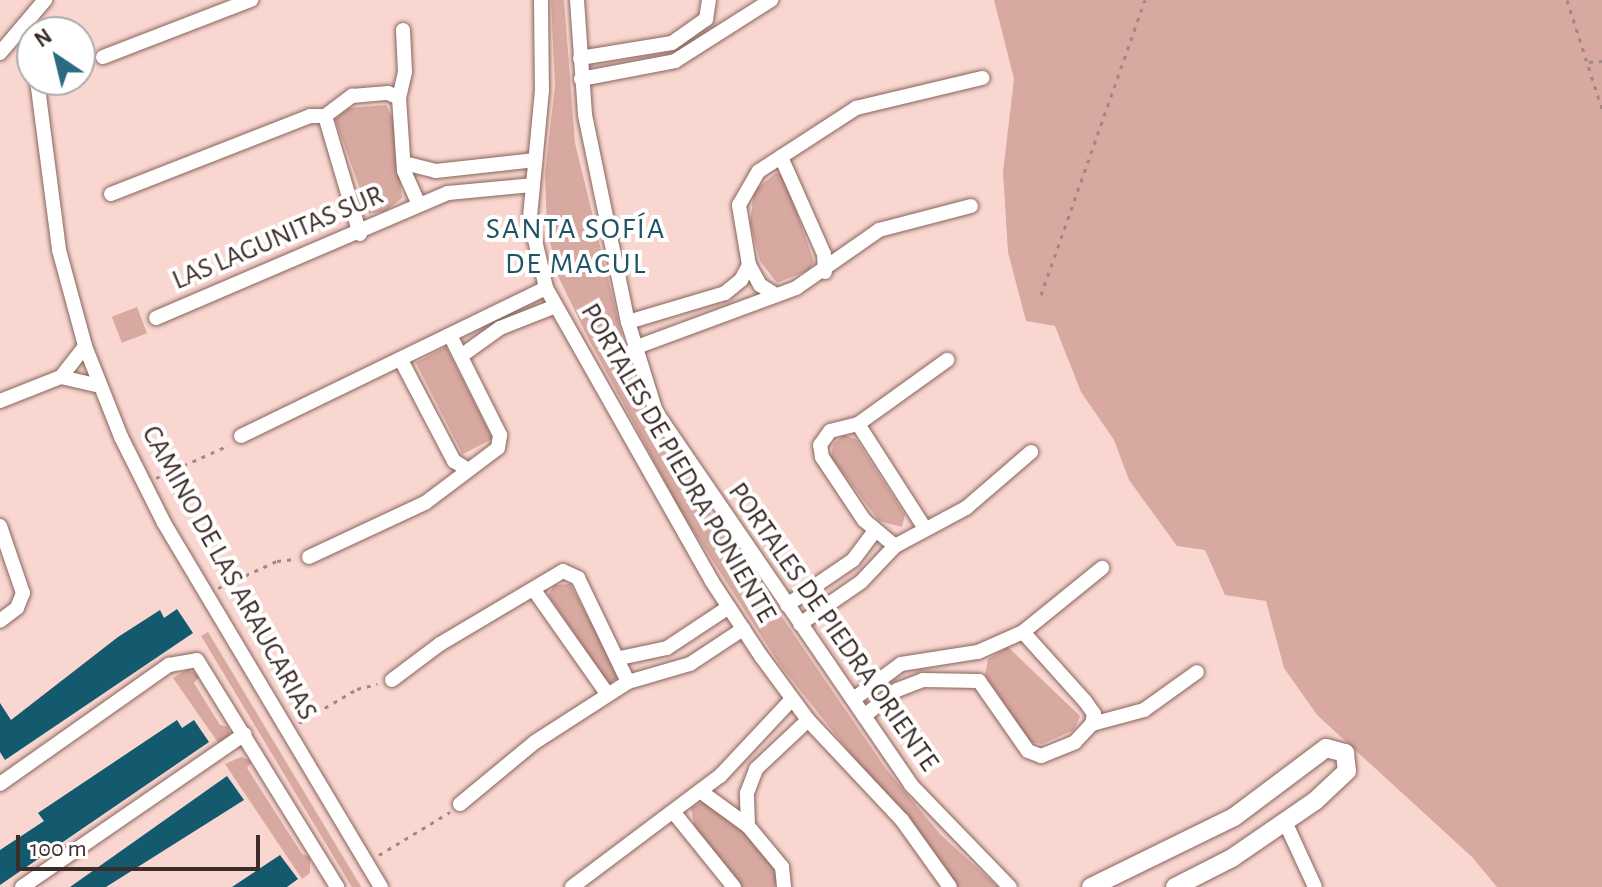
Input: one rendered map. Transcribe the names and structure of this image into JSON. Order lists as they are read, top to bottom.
{
  "streets": {
    "street": [
      "LAS LAGUNITAS SUR",
      "PORTALES DE PIEDRA PONIENTE",
      "CAMINO DE LAS ARAUCARIAS",
      "PORTALES DE PIEDRA ORIENTE"
    ]
  },
  "crossings": [
    ["LAS LAGUNITAS SUR", "PORTALES DE PIEDRA PONIENTE"]
  ],
  "districts": ["SANTA SOFÍA DE MACUL"],
  "scale_bar": "100 m",
  "north": "top left"
}
